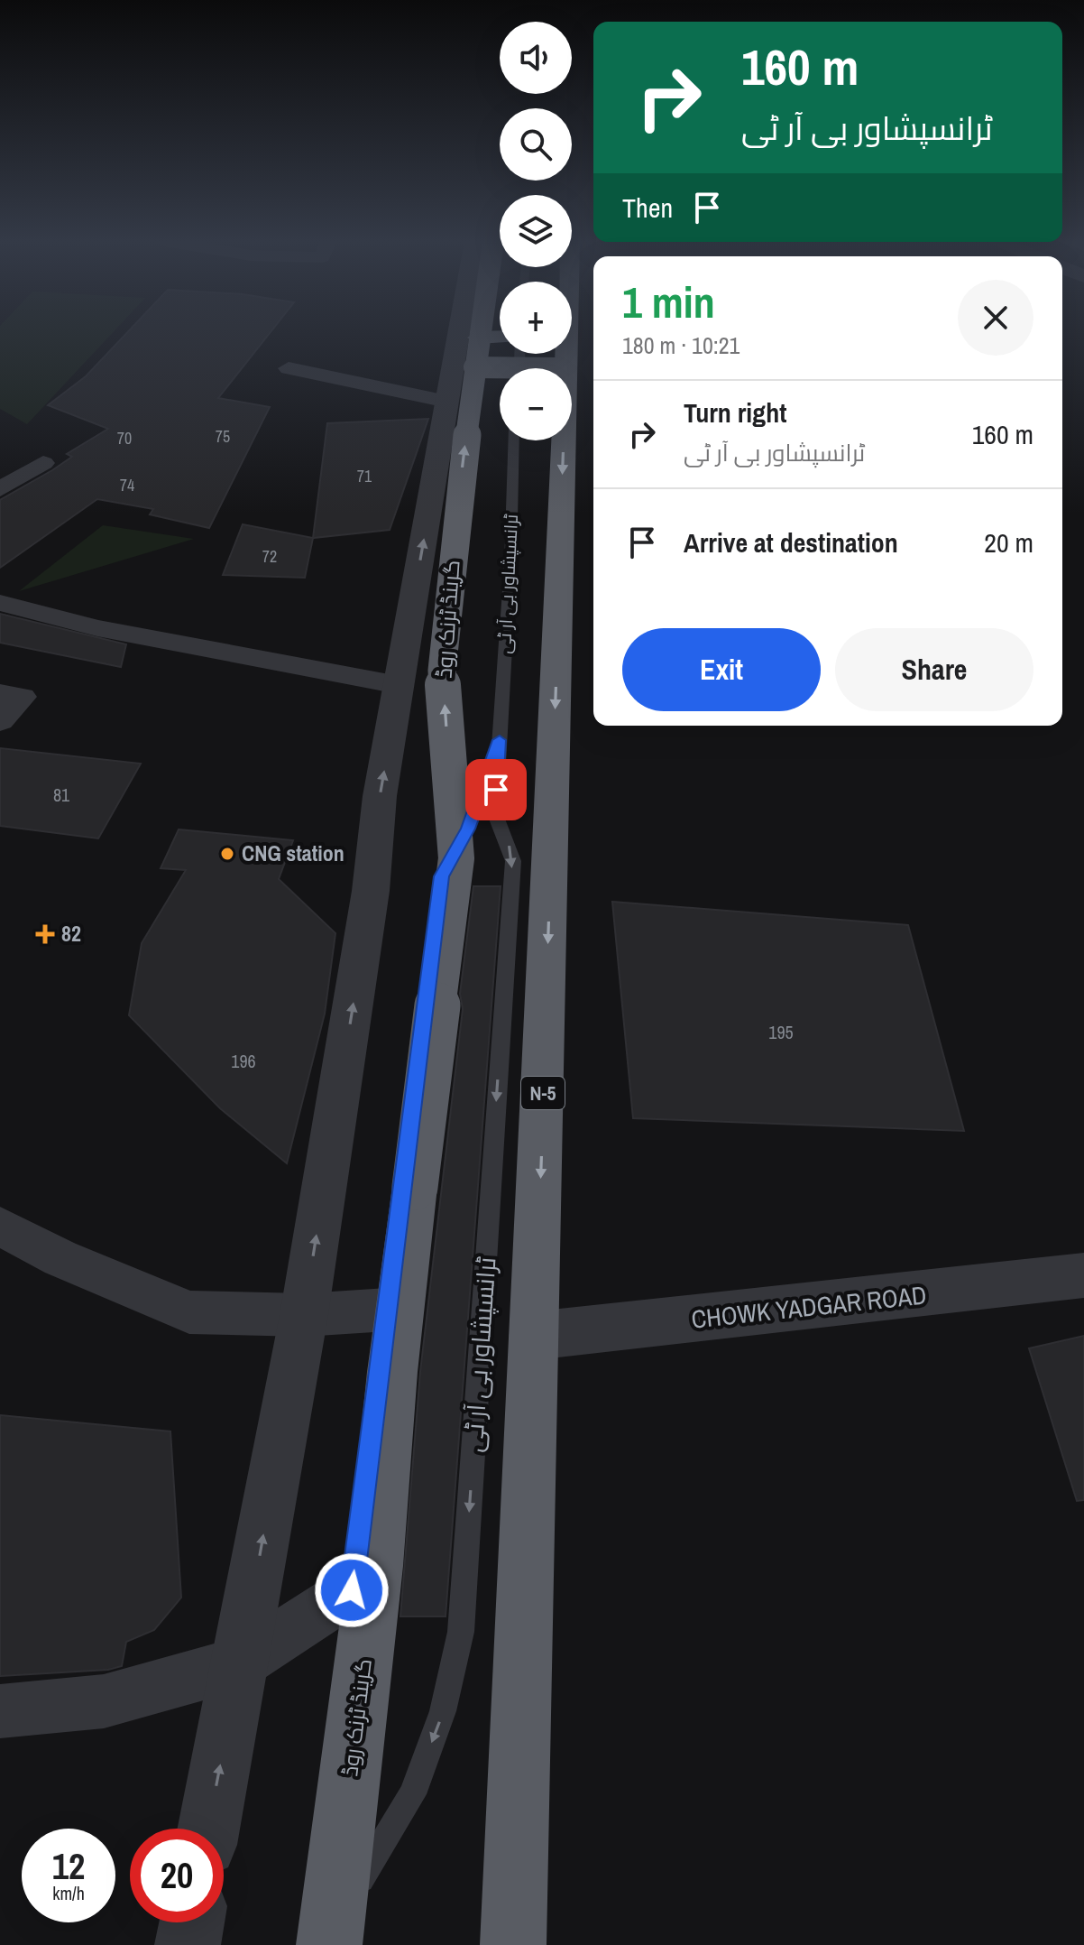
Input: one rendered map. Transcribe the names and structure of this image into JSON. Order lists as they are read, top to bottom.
{
  "streets": {
    "highway": ["گرینڈ ٹرنک روڈ", "N-5"],
    "street": ["CHOWK YADGAR ROAD"],
    "lane": ["ٹرانسپشاور بی آر ٹی"]
  },
  "crossings": [
    ["ٹرانسپشاور بی آر ٹی", "گرینڈ ٹرنک روڈ"],
    ["N-5", "CHOWK YADGAR ROAD"]
  ],
  "places": {
    "other": ["CNG station"],
    "health": ["82"]
  },
  "house_numbers": [
    "75",
    "70",
    "71",
    "74",
    "72",
    "81",
    "195",
    "196"
  ],
  "page": {
    "map_buttons": ["+", "−"],
    "turn": ["160 m", "ٹرانسپشاور بی آر ٹی"],
    "then": "Then",
    "heading": ["1 min", "180 m · 10:21"],
    "list": [
      {
        "name": "Turn right",
        "note": "ٹرانسپشاور بی آر ٹی",
        "value": "160 m"
      },
      {
        "name": "Arrive at destination",
        "value": "20 m"
      }
    ],
    "buttons": ["Exit", "Share"],
    "speed": "12 km/h",
    "limit": "20"
  }
}
